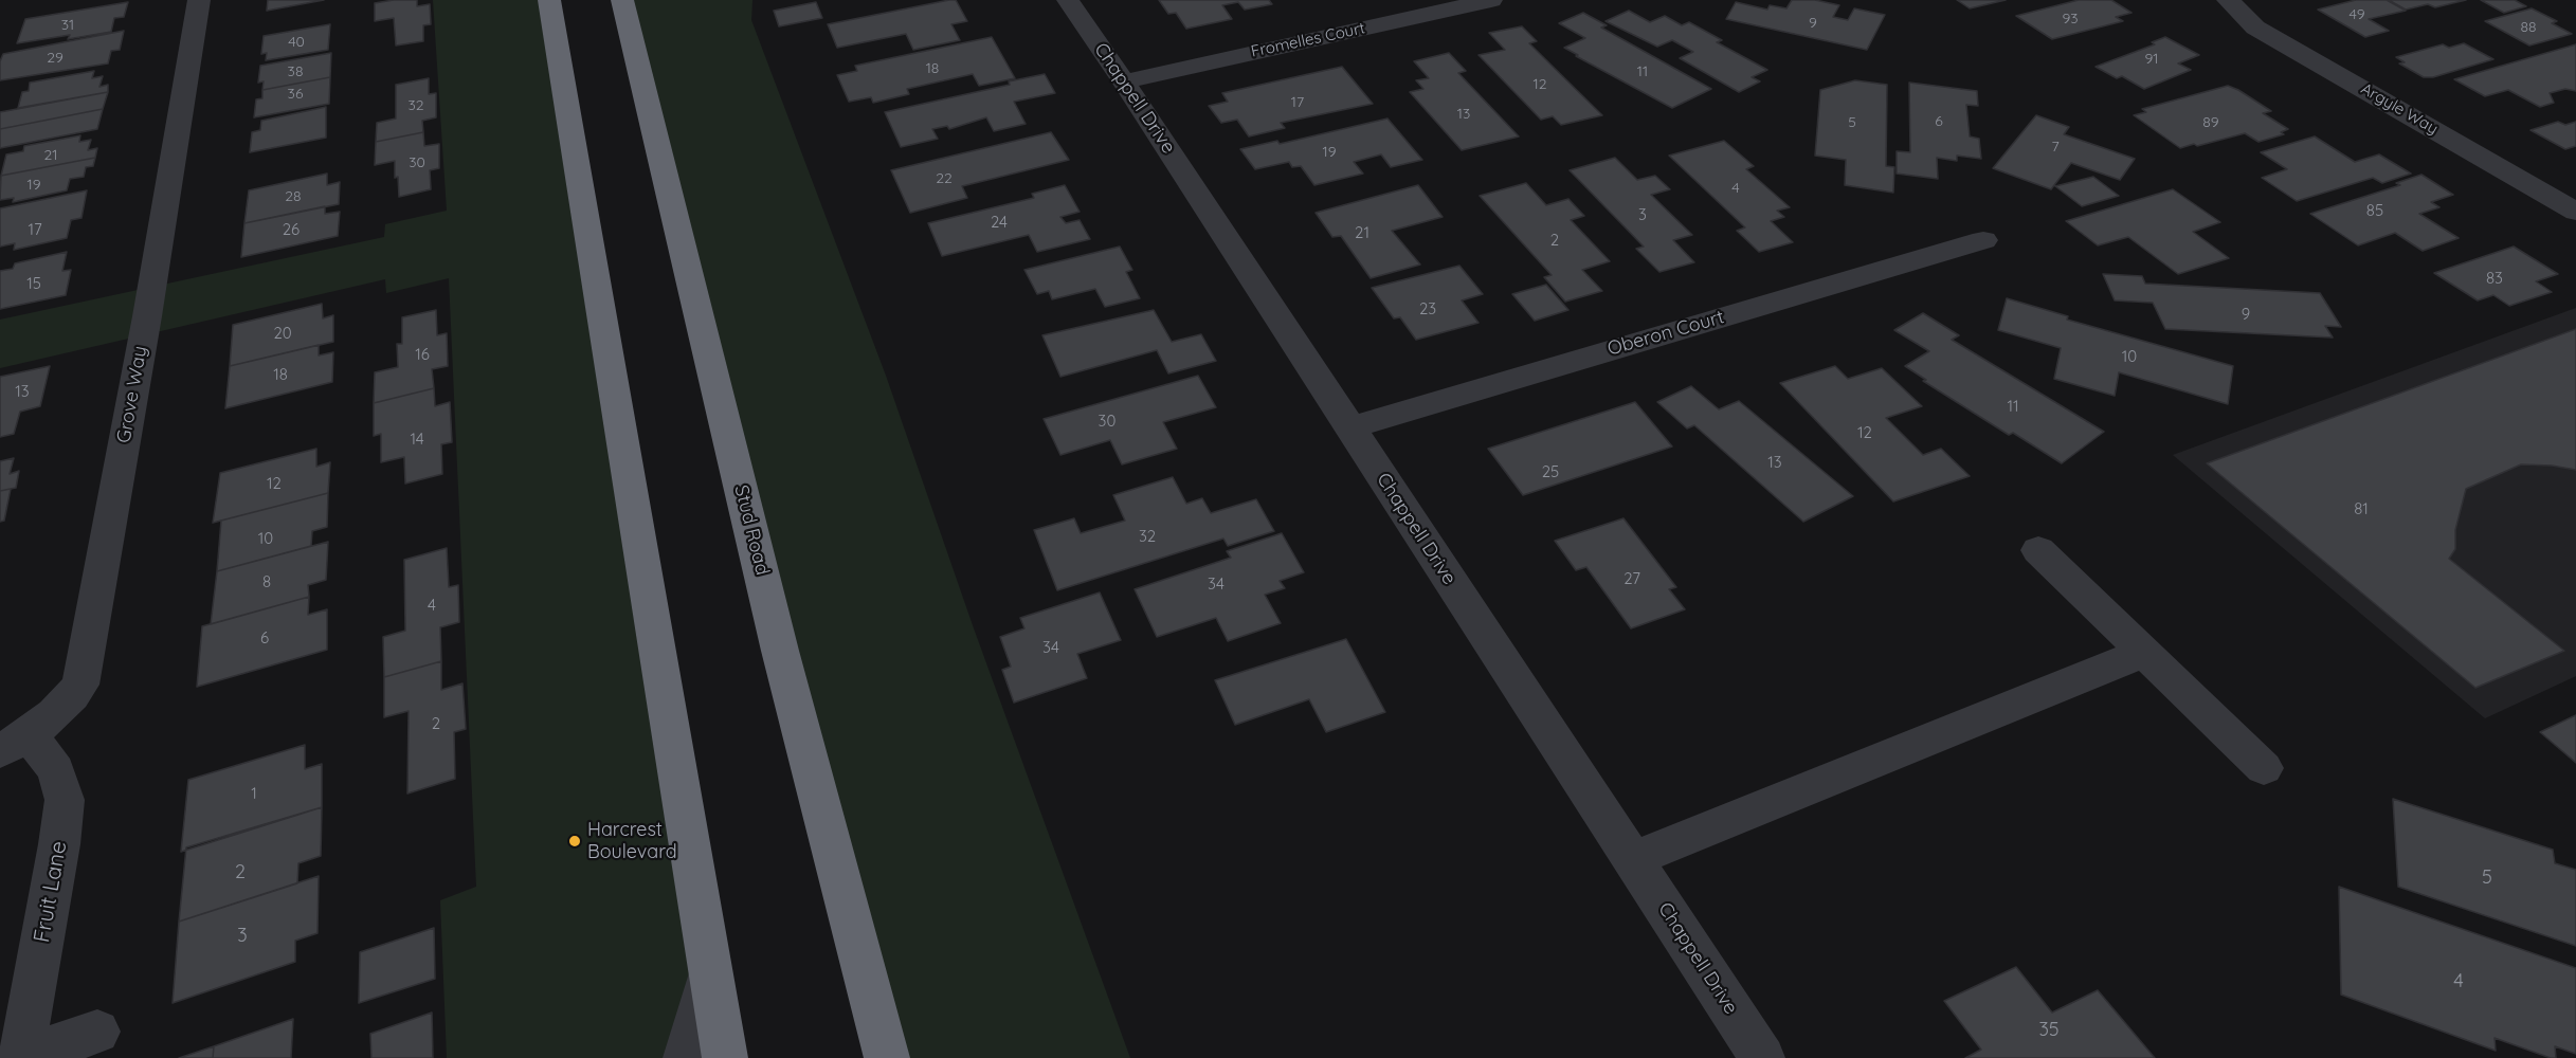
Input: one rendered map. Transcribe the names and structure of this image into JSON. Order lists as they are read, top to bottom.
{
  "streets": {
    "highway": ["Stud Road"],
    "street": [
      "Fromelles Court",
      "Chappell Drive",
      "Argyle Way",
      "Oberon Court",
      "Grove Way",
      "Fruit Lane"
    ]
  },
  "crossings": [
    ["Fromelles Court", "Chappell Drive"],
    ["Chappell Drive", "Oberon Court"],
    ["Grove Way", "Fruit Lane"]
  ],
  "places": ["Harcrest Boulevard"],
  "house_numbers": [
    "49",
    "93",
    "9",
    "31",
    "88",
    "40",
    "29",
    "91",
    "18",
    "38",
    "11",
    "12",
    "36",
    "17",
    "32",
    "13",
    "6",
    "5",
    "89",
    "7",
    "19",
    "21",
    "30",
    "22",
    "19",
    "4",
    "28",
    "85",
    "3",
    "24",
    "17",
    "26",
    "21",
    "2",
    "83",
    "15",
    "23",
    "9",
    "20",
    "16",
    "10",
    "18",
    "13",
    "11",
    "30",
    "12",
    "14",
    "13",
    "25",
    "12",
    "81",
    "32",
    "10",
    "27",
    "8",
    "34",
    "4",
    "6",
    "34",
    "2",
    "1",
    "2",
    "5",
    "3",
    "4",
    "35"
  ]
}
